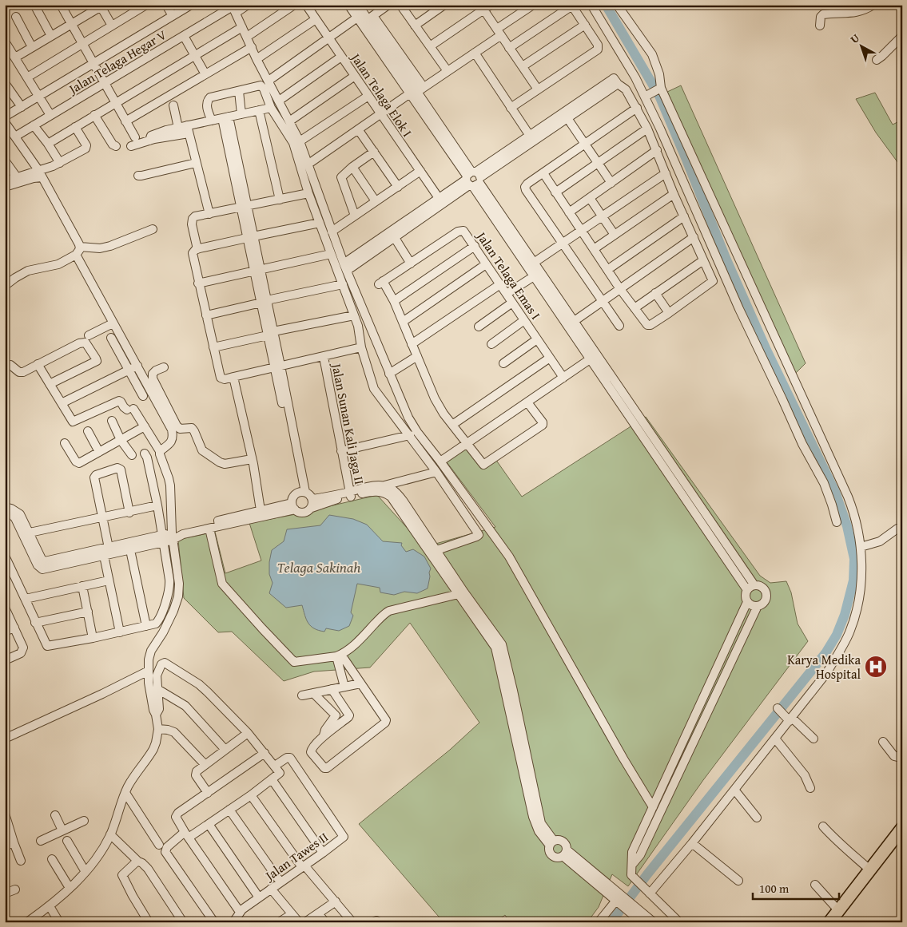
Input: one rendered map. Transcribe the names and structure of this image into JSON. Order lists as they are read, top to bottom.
{
  "streets": {
    "street": [
      "Jalan Telaga Hegar V",
      "Jalan Telaga Elok I",
      "Jalan Telaga Emas I",
      "Jalan Sunan Kali Jaga II",
      "Jalan Tawes II"
    ]
  },
  "water": ["Telaga Sakinah"],
  "places": {
    "hospital": ["Karya Medika Hospital"]
  },
  "scale_bar": "100 m",
  "north": "top left"
}
